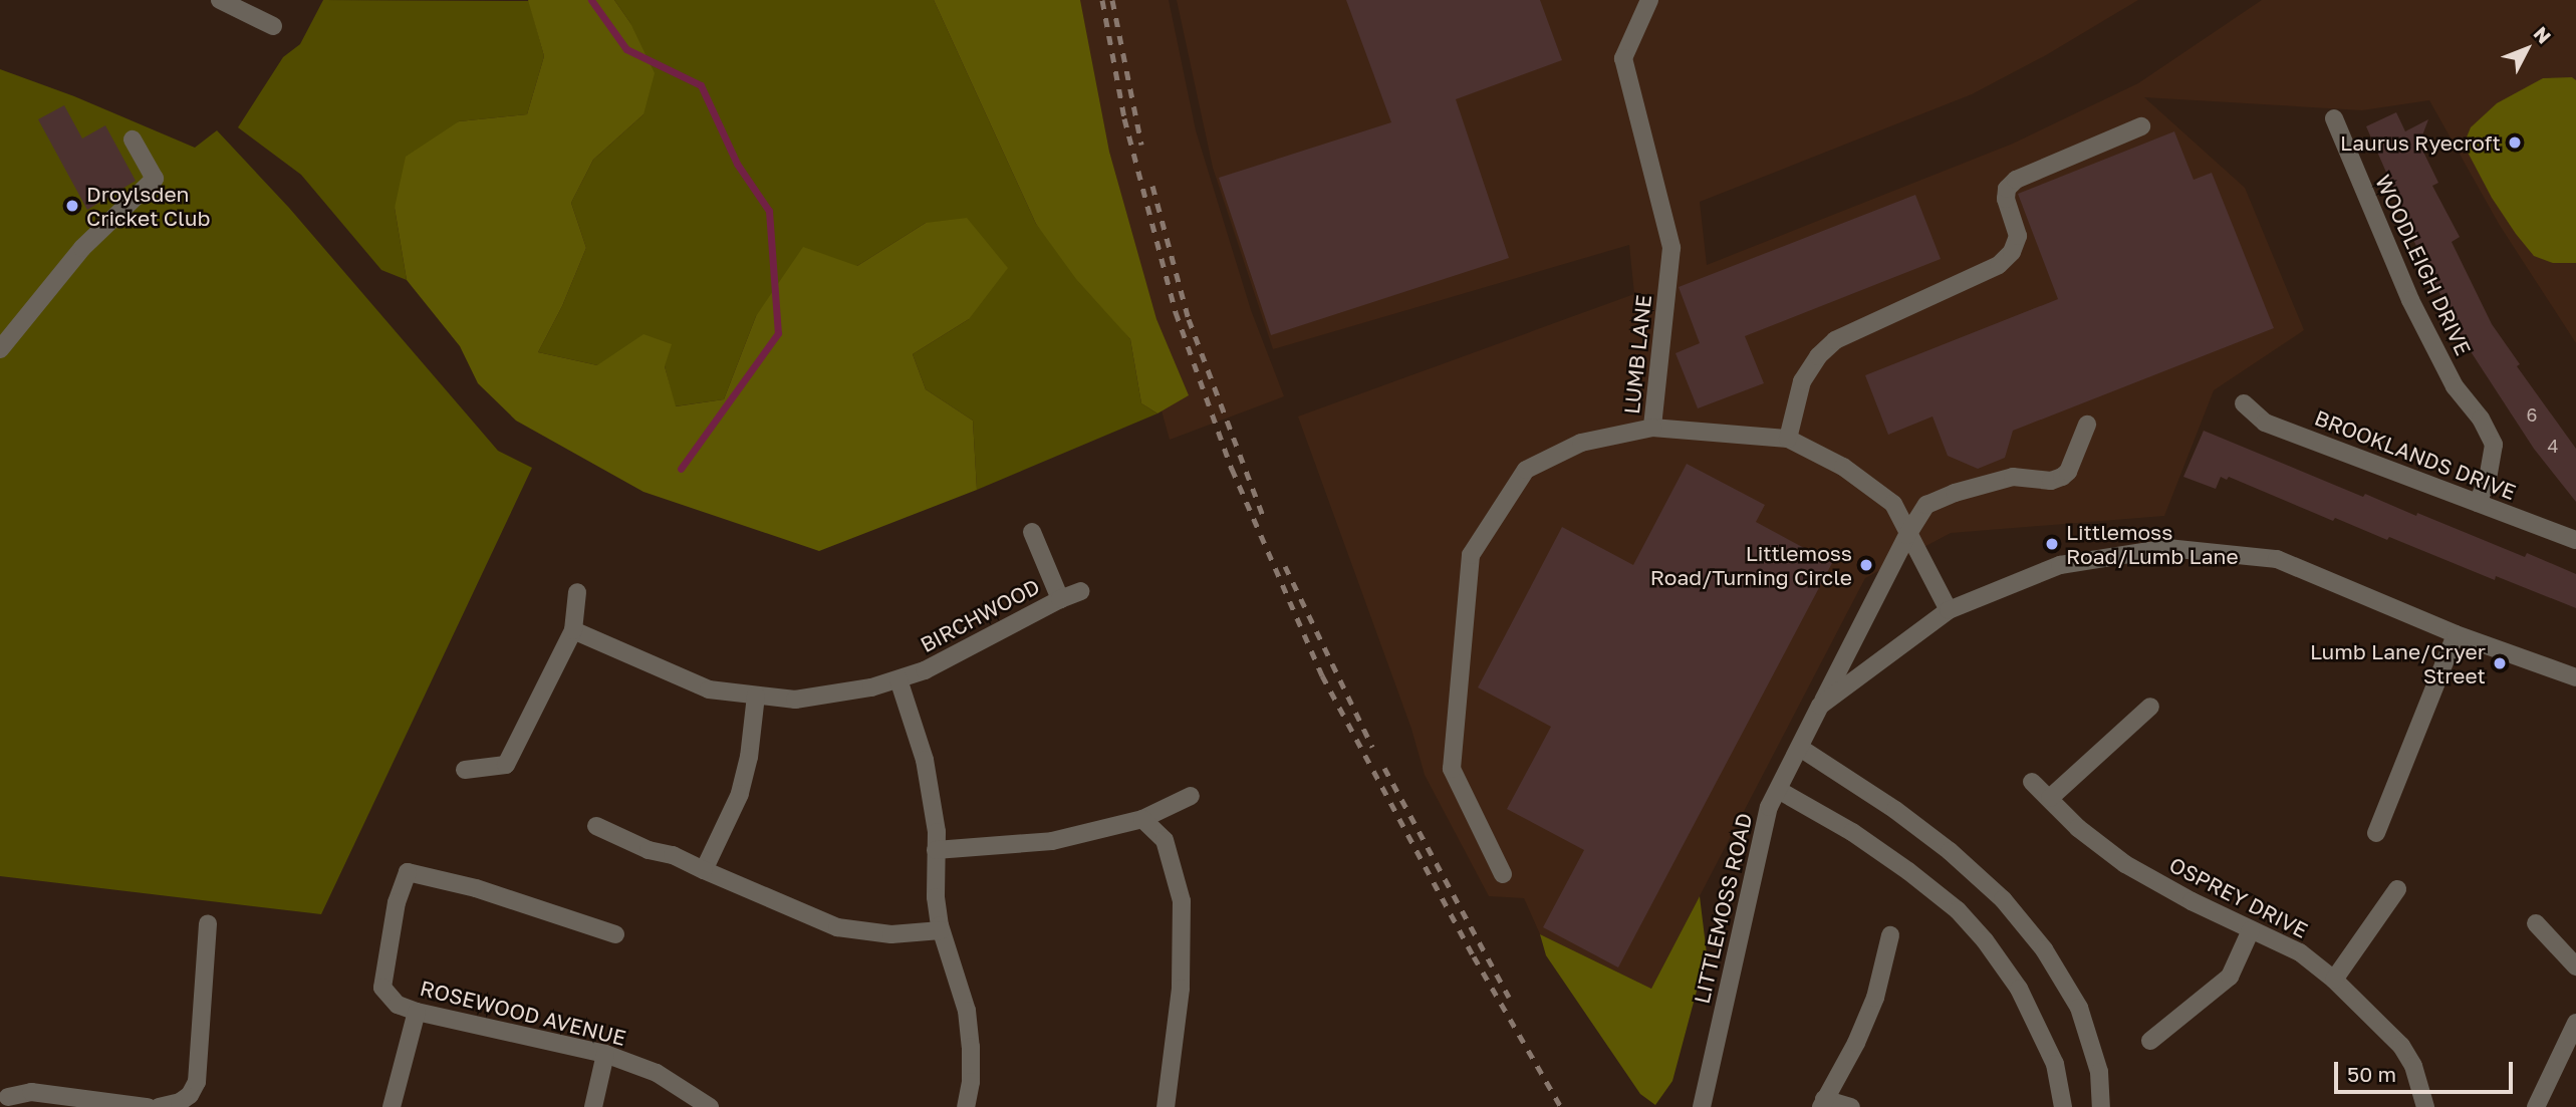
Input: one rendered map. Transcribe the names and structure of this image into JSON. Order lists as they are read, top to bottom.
{
  "streets": {
    "street": [
      "WOODLEIGH DRIVE",
      "LUMB LANE",
      "BROOKLANDS DRIVE",
      "BIRCHWOOD",
      "OSPREY DRIVE",
      "LITTLEMOSS ROAD",
      "ROSEWOOD AVENUE"
    ]
  },
  "crossings": [
    ["WOODLEIGH DRIVE", "BROOKLANDS DRIVE"],
    ["LUMB LANE", "LITTLEMOSS ROAD"]
  ],
  "places": [
    "Laurus Ryecroft",
    "Droylsden Cricket Club",
    "Littlemoss Road/Lumb Lane",
    "Littlemoss Road/Turning Circle",
    "Lumb Lane/Cryer Street"
  ],
  "house_numbers": ["6", "4"],
  "scale_bar": "50 m",
  "north": "top right"
}
